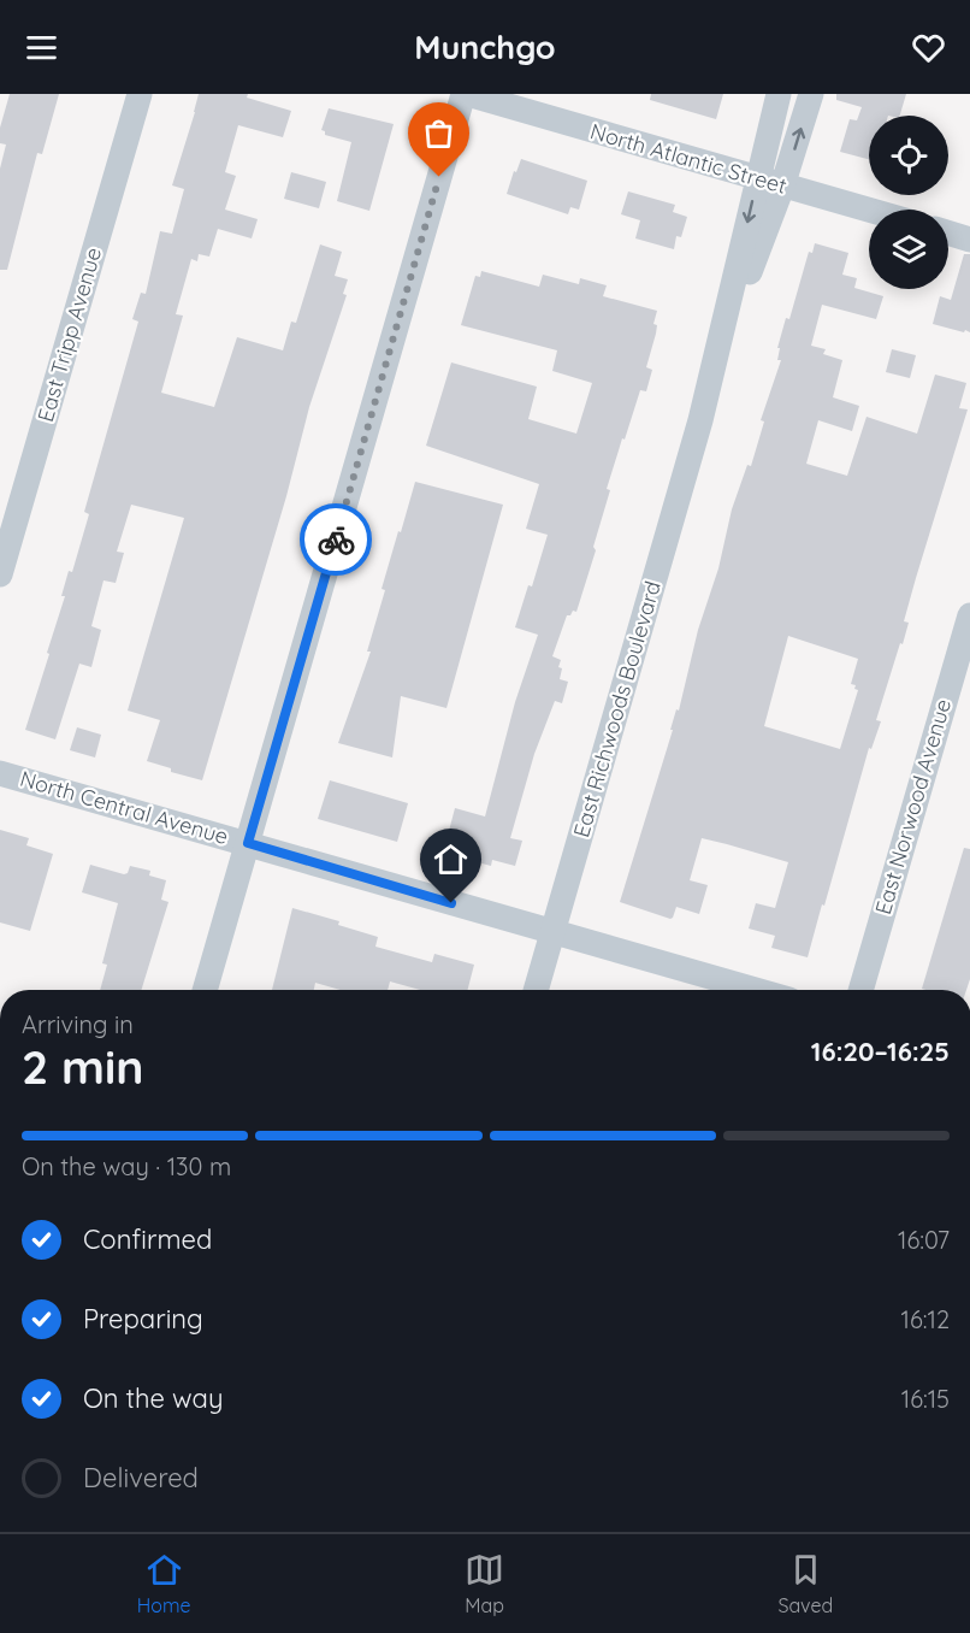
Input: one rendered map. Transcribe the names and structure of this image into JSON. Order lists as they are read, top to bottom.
{
  "streets": {
    "street": [
      "North Atlantic Street",
      "East Tripp Avenue",
      "East Richwoods Boulevard",
      "East Norwood Avenue",
      "North Central Avenue"
    ]
  },
  "crossings": [
    ["North Atlantic Street", "East Richwoods Boulevard"],
    ["East Richwoods Boulevard", "North Central Avenue"]
  ],
  "page": {
    "header": "Munchgo",
    "heading": ["2 min", "Arriving in", "16:20–16:25"],
    "bar": "On the way · 130 m",
    "list": [
      ["Confirmed", "16:07"],
      ["Preparing", "16:12"],
      ["On the way", "16:15"],
      "Delivered"
    ],
    "tabs": ["Home", "Map", "Saved"]
  }
}
